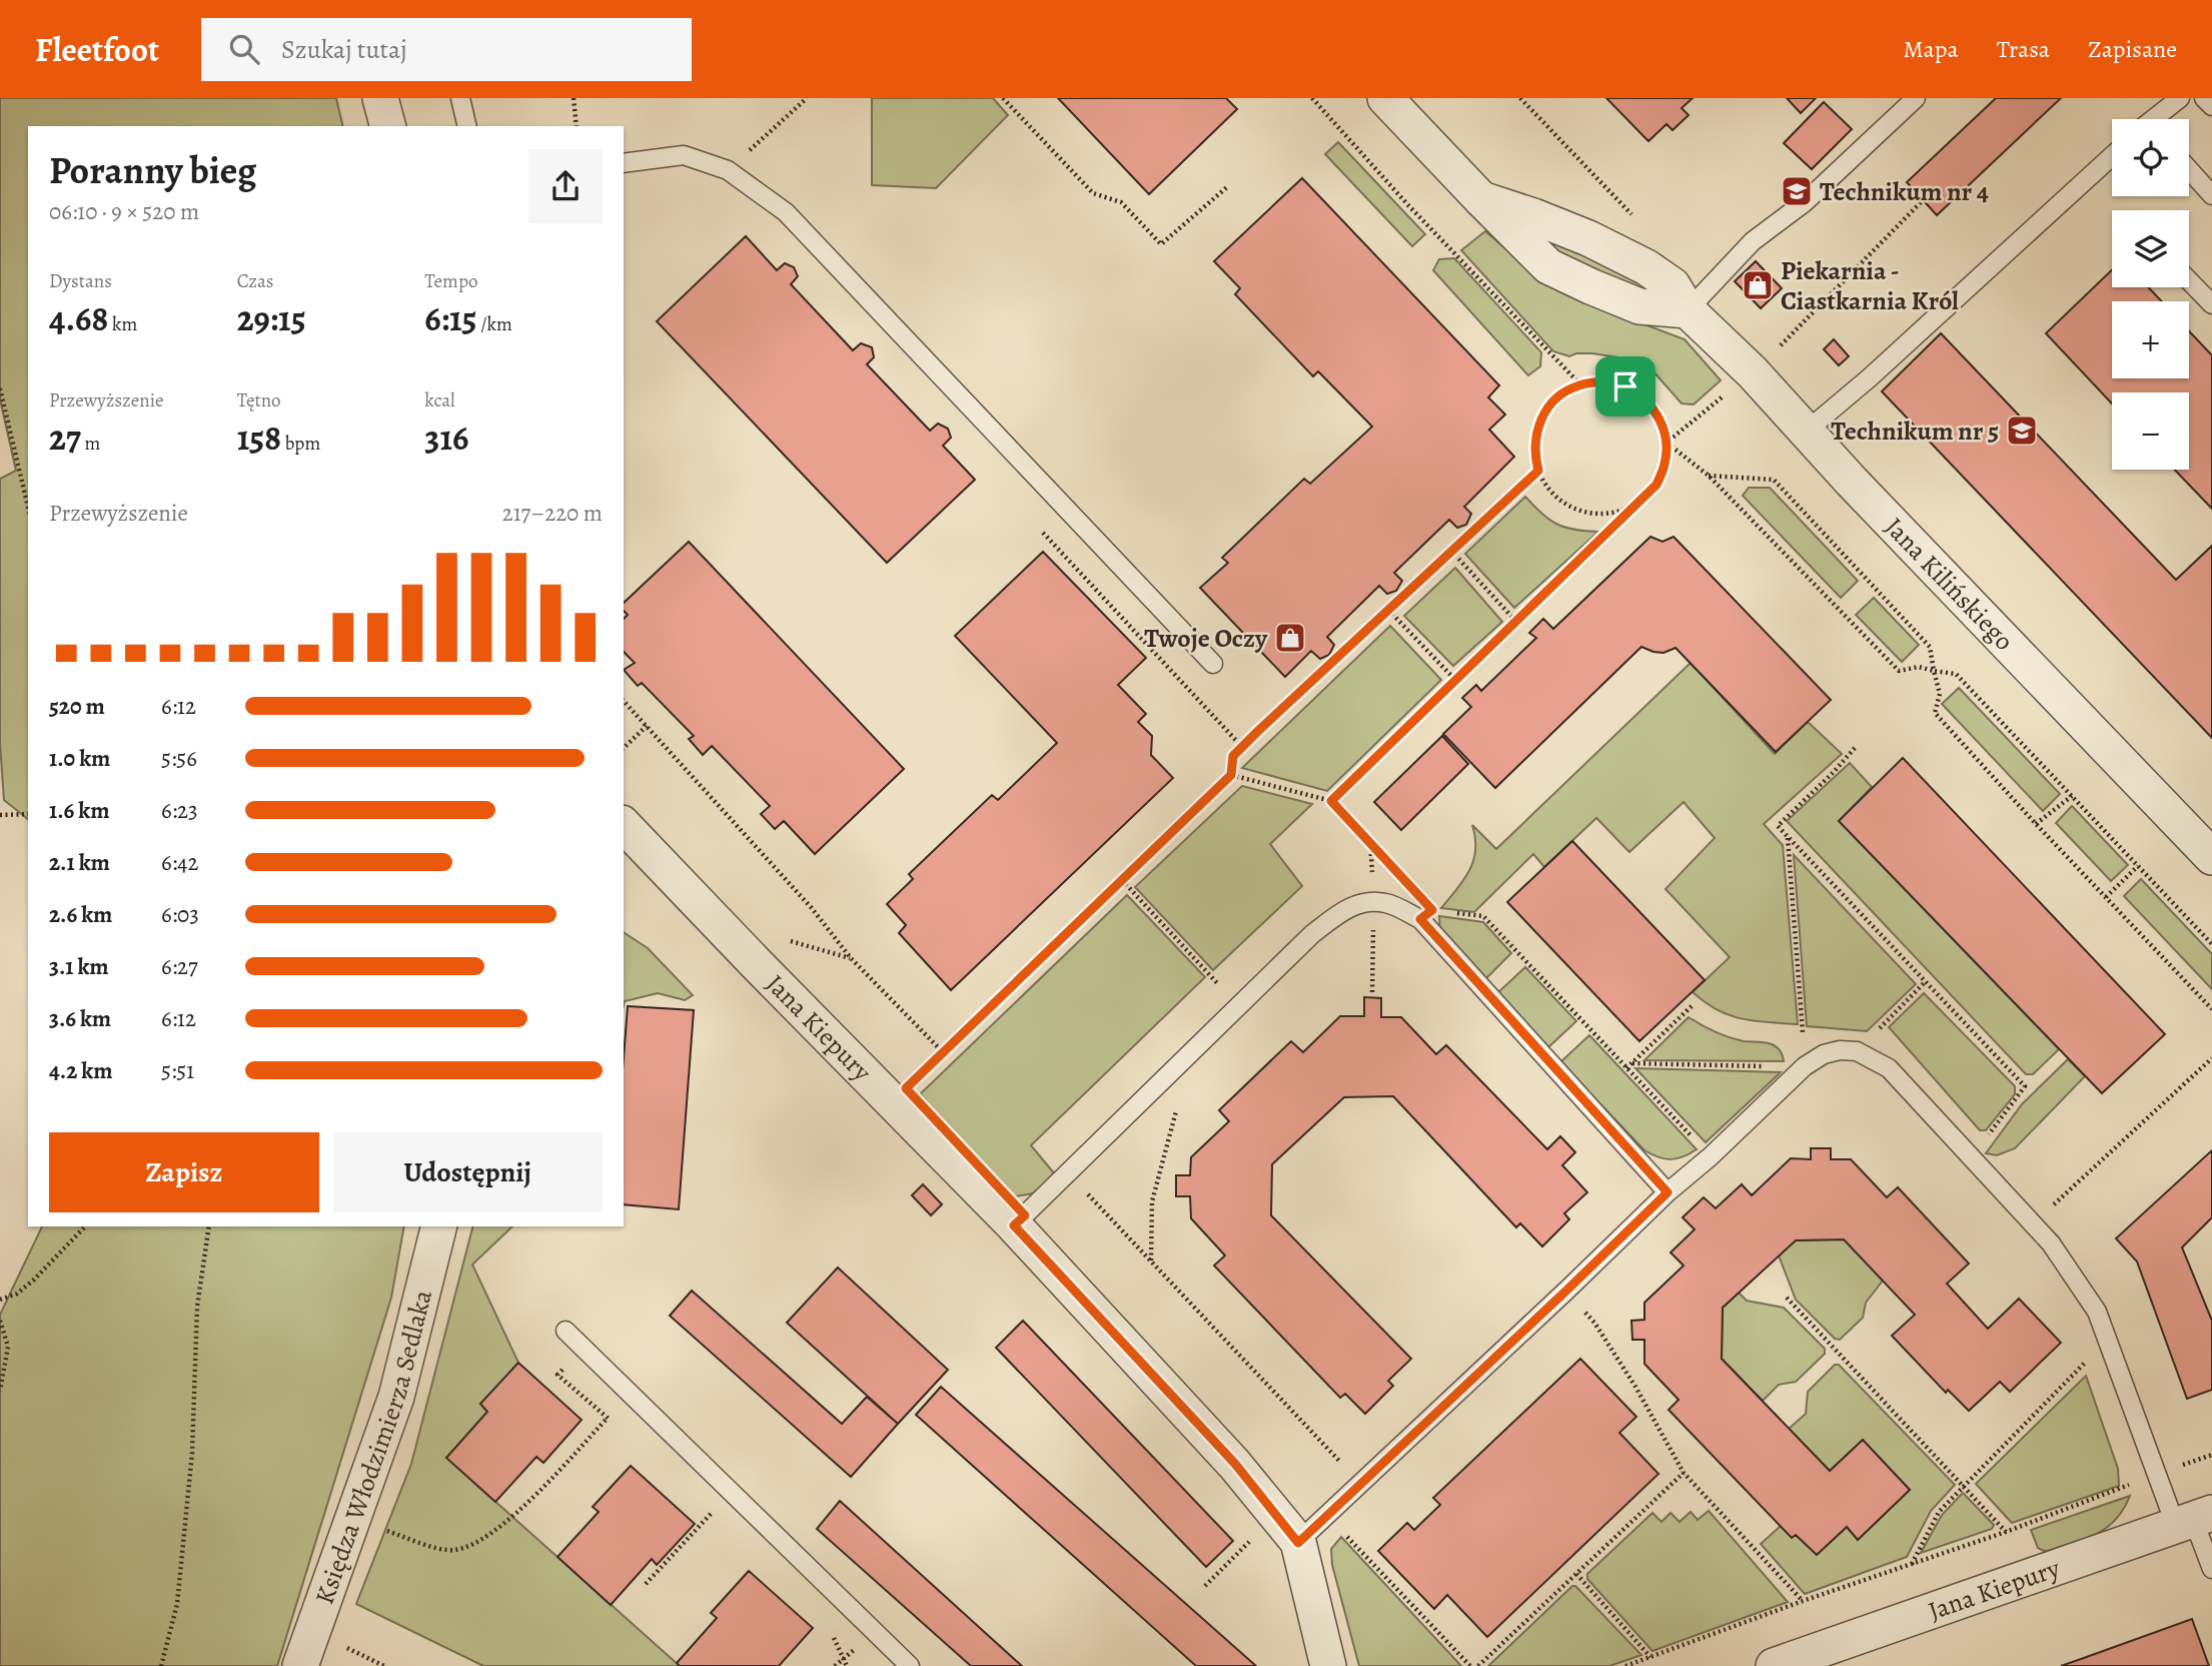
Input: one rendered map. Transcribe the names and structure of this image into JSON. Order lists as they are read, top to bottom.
{
  "streets": {
    "street": ["Jana Kilińskiego", "Jana Kiepury", "Księdza Włodzimierza Sedlaka"]
  },
  "places": {
    "school or university": ["Technikum nr 4", "Technikum nr 5"],
    "shop": ["Piekarnia - Ciastkarnia Król", "Twoje Oczy"]
  },
  "page": {
    "header": "Fleetfoot",
    "search": "Szukaj tutaj",
    "nav": ["Mapa", "Trasa", "Zapisane"],
    "map_buttons": ["+", "−"],
    "heading": ["Poranny bieg", "06:10 · 9 × 520 m"],
    "stats": [
      ["Dystans", "4.68 km"],
      ["Czas", "29:15"],
      ["Tempo", "6:15 /km"],
      ["Przewyższenie", "27 m"],
      ["Tętno", "158 bpm"],
      ["kcal", "316"]
    ],
    "chart": ["Przewyższenie", "217–220 m"],
    "list": [
      {
        "name": "520 m",
        "note": "6:12"
      },
      {
        "name": "1.0 km",
        "note": "5:56"
      },
      {
        "name": "1.6 km",
        "note": "6:23"
      },
      {
        "name": "2.1 km",
        "note": "6:42"
      },
      {
        "name": "2.6 km",
        "note": "6:03"
      },
      {
        "name": "3.1 km",
        "note": "6:27"
      },
      {
        "name": "3.6 km",
        "note": "6:12"
      },
      {
        "name": "4.2 km",
        "note": "5:51"
      }
    ],
    "buttons": ["Zapisz", "Udostępnij"]
  }
}
